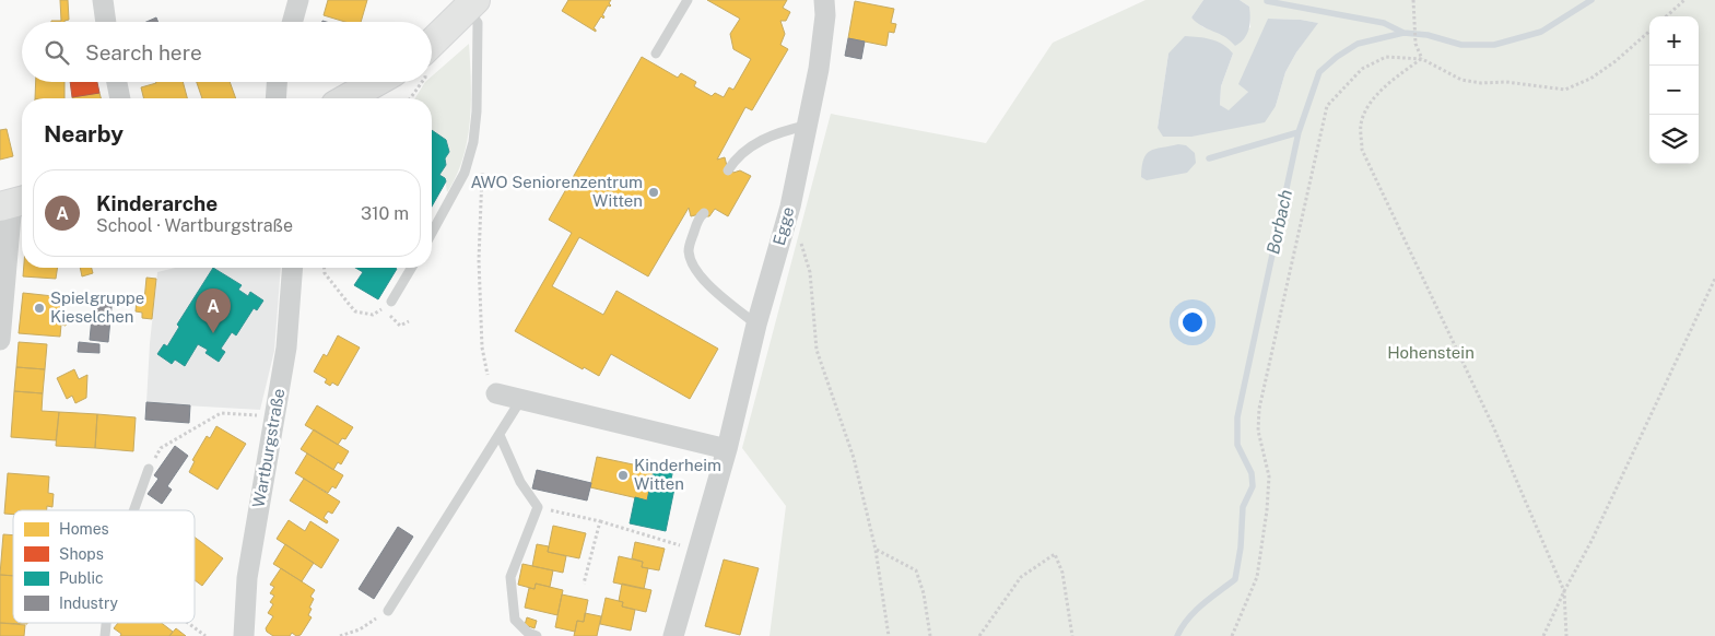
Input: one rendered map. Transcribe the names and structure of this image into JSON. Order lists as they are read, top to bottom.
{
  "streets": {
    "street": ["Egge", "Wartburgstraße"]
  },
  "water": ["Borbach"],
  "parks": ["Hohenstein"],
  "places": ["AWO Seniorenzentrum Witten", "Spielgruppe Kieselchen", "Kinderheim Witten"],
  "legend": [
    "Homes",
    "Shops",
    "Public",
    "Industry"
  ],
  "page": {
    "map_buttons": ["+", "−"],
    "search": "Search here",
    "heading": "Nearby",
    "list": [
      {
        "mark": "A",
        "name": "Kinderarche",
        "note": "School · Wartburgstraße",
        "value": "310 m"
      }
    ],
    "pins": "A"
  }
}
